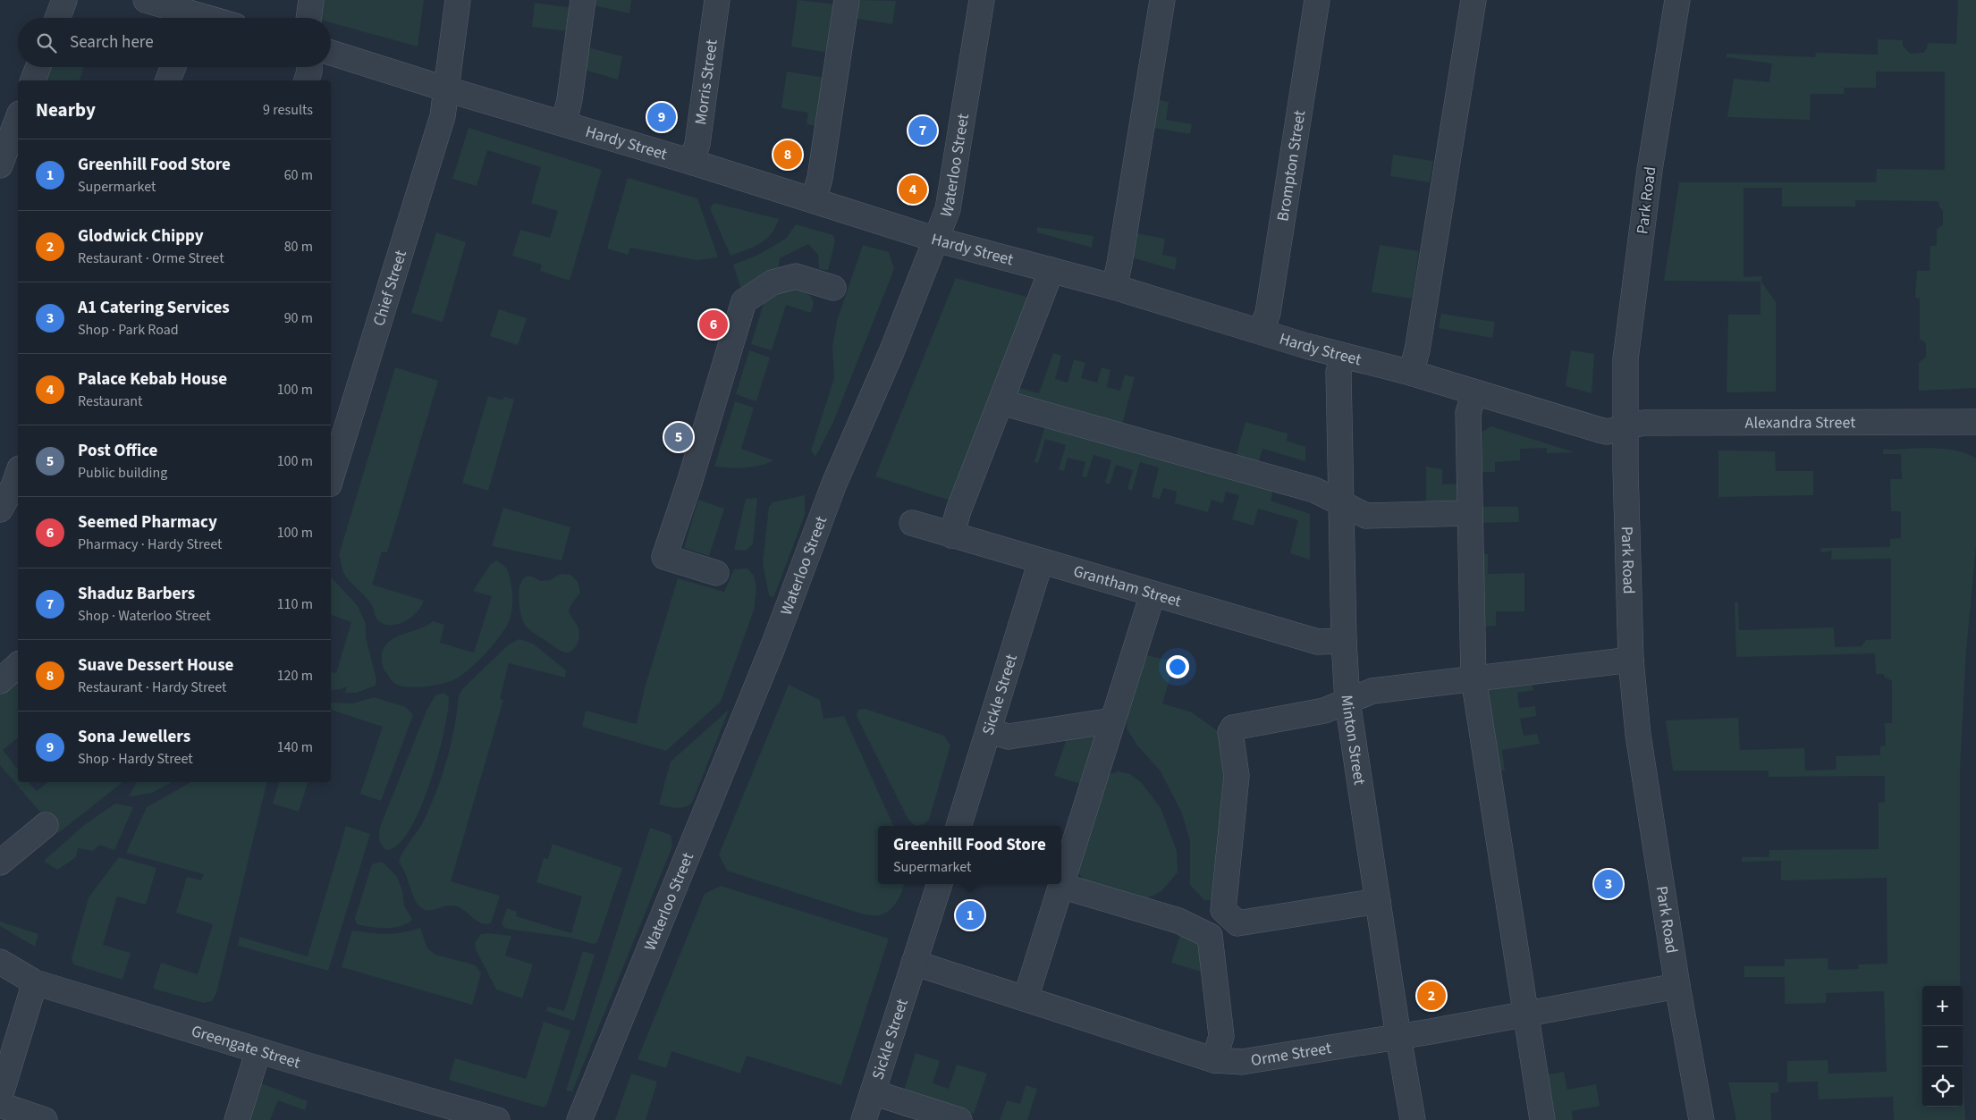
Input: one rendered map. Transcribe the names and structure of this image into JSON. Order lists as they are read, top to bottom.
{
  "streets": {
    "street": [
      "Morris Street",
      "Hardy Street",
      "Waterloo Street",
      "Brompton Street",
      "Park Road",
      "Chief Street",
      "Alexandra Street",
      "Grantham Street",
      "Sickle Street",
      "Minton Street",
      "Greengate Street",
      "Orme Street"
    ]
  },
  "crossings": [
    ["Morris Street", "Hardy Street"],
    ["Hardy Street", "Waterloo Street"],
    ["Hardy Street", "Brompton Street"],
    ["Hardy Street", "Park Road"],
    ["Hardy Street", "Chief Street"],
    ["Hardy Street", "Alexandra Street"],
    ["Hardy Street", "Minton Street"],
    ["Park Road", "Alexandra Street"],
    ["Park Road", "Orme Street"],
    ["Grantham Street", "Sickle Street"],
    ["Grantham Street", "Minton Street"],
    ["Sickle Street", "Orme Street"],
    ["Minton Street", "Orme Street"]
  ],
  "page": {
    "search": "Search here",
    "heading": ["Nearby", "9 results"],
    "pins": [
      "9",
      "7",
      "8",
      "4",
      "6",
      "5",
      "3",
      "1",
      "2"
    ],
    "list": [
      {
        "mark": "1",
        "name": "Greenhill Food Store",
        "note": "Supermarket",
        "value": "60 m"
      },
      {
        "mark": "2",
        "name": "Glodwick Chippy",
        "note": "Restaurant · Orme Street",
        "value": "80 m"
      },
      {
        "mark": "3",
        "name": "A1 Catering Services",
        "note": "Shop · Park Road",
        "value": "90 m"
      },
      {
        "mark": "4",
        "name": "Palace Kebab House",
        "note": "Restaurant",
        "value": "100 m"
      },
      {
        "mark": "5",
        "name": "Post Office",
        "note": "Public building",
        "value": "100 m"
      },
      {
        "mark": "6",
        "name": "Seemed Pharmacy",
        "note": "Pharmacy · Hardy Street",
        "value": "100 m"
      },
      {
        "mark": "7",
        "name": "Shaduz Barbers",
        "note": "Shop · Waterloo Street",
        "value": "110 m"
      },
      {
        "mark": "8",
        "name": "Suave Dessert House",
        "note": "Restaurant · Hardy Street",
        "value": "120 m"
      },
      {
        "mark": "9",
        "name": "Sona Jewellers",
        "note": "Shop · Hardy Street",
        "value": "140 m"
      }
    ],
    "popup": ["Greenhill Food Store", "Supermarket"],
    "map_buttons": ["+", "−"]
  }
}
